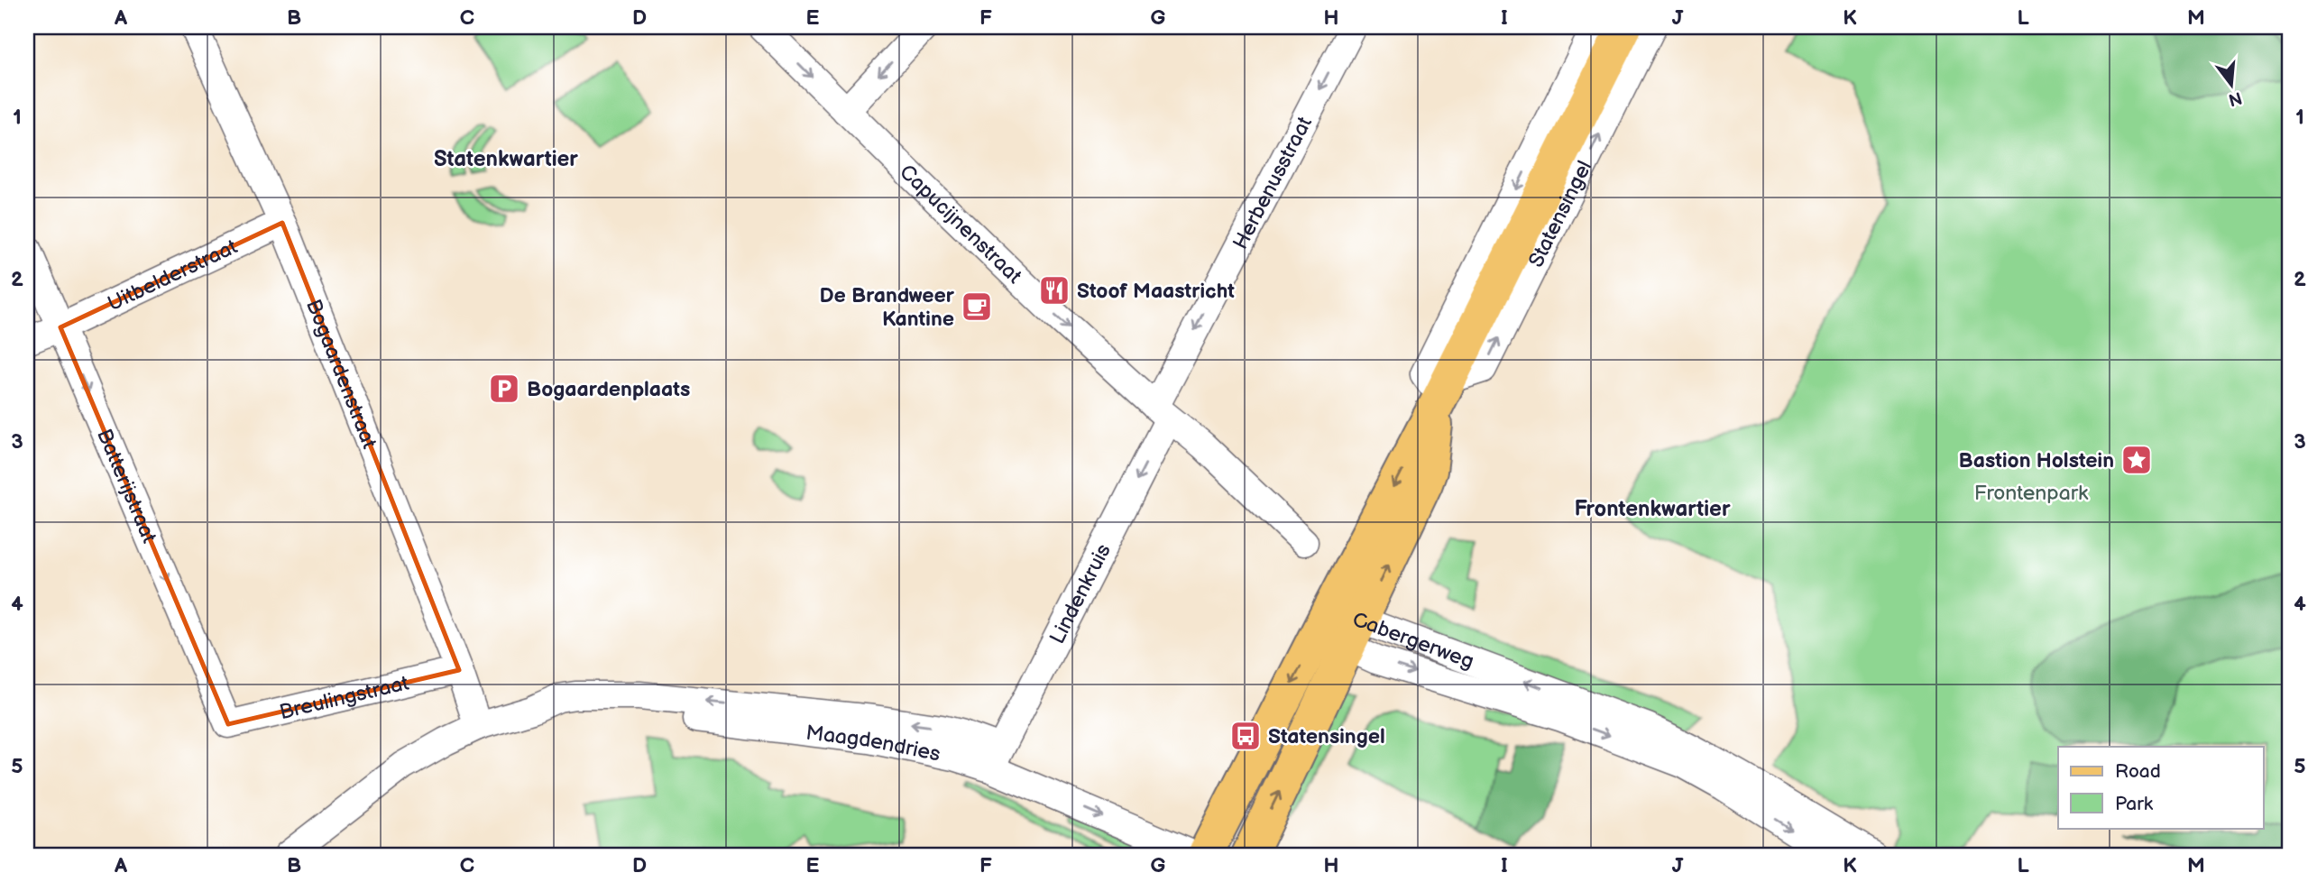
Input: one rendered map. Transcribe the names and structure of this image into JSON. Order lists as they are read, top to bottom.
{
  "streets": {
    "main road": ["Statensingel"],
    "street": [
      "Herbenusstraat",
      "Capucijnenstraat",
      "Uitbelderstraat",
      "Bogaardenstraat",
      "Batterijstraat",
      "Lindenkruis",
      "Cabergerweg",
      "Breulingstraat",
      "Maagdendries"
    ]
  },
  "crossings": [
    ["Herbenusstraat", "Capucijnenstraat"],
    ["Herbenusstraat", "Lindenkruis"],
    ["Statensingel", "Cabergerweg"],
    ["Capucijnenstraat", "Lindenkruis"],
    ["Uitbelderstraat", "Bogaardenstraat"],
    ["Uitbelderstraat", "Batterijstraat"],
    ["Bogaardenstraat", "Breulingstraat"],
    ["Bogaardenstraat", "Maagdendries"],
    ["Batterijstraat", "Breulingstraat"],
    ["Lindenkruis", "Maagdendries"]
  ],
  "one_way": ["Capucijnenstraat", "Batterijstraat", "Lindenkruis"],
  "districts": ["Statenkwartier", "Frontenkwartier"],
  "parks": ["Frontenpark"],
  "places": {
    "restaurant": ["Stoof Maastricht"],
    "cafe": ["De Brandweer Kantine"],
    "parking": ["Bogaardenplaats"],
    "place": ["Bastion Holstein"],
    "bus stop": ["Statensingel"]
  },
  "legend": ["Road", "Park"],
  "north": "bottom",
  "grid": {
    "columns": [
      "A",
      "B",
      "C",
      "D",
      "E",
      "F",
      "G",
      "H",
      "I",
      "J",
      "K",
      "L",
      "M"
    ],
    "rows": [
      "1",
      "2",
      "3",
      "4",
      "5"
    ]
  }
}
